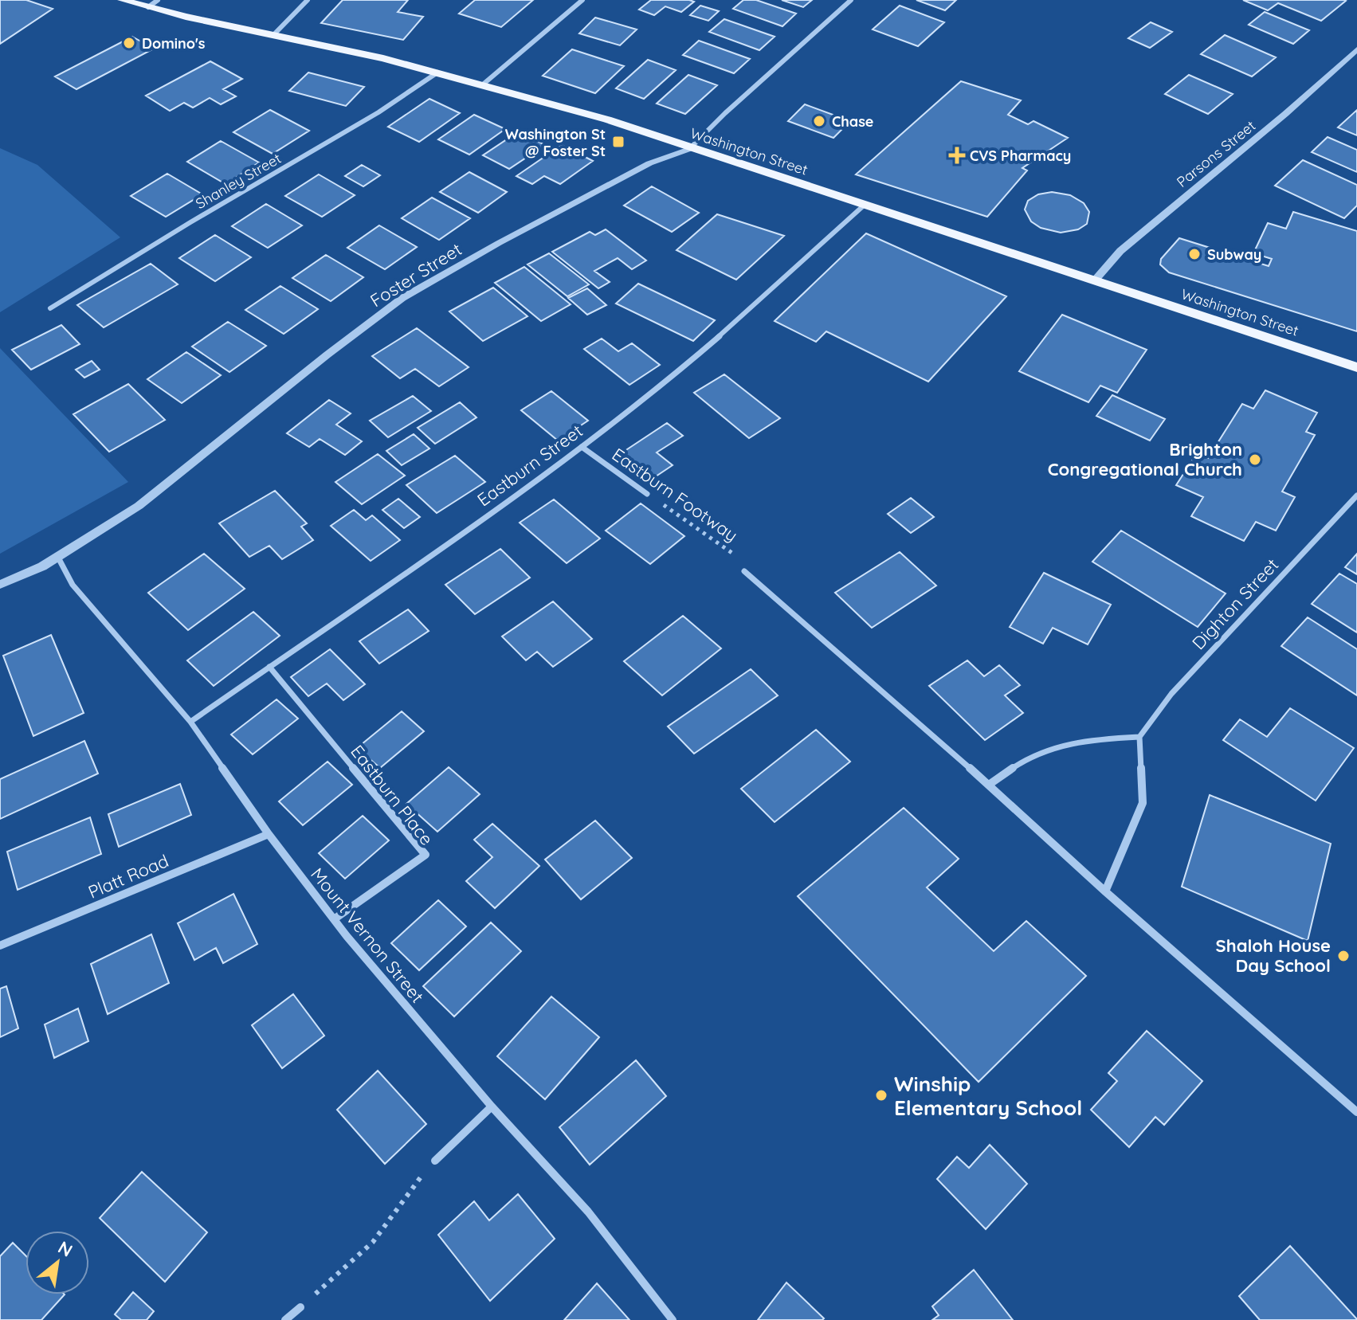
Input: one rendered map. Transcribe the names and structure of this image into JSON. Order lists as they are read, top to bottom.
{
  "streets": {
    "main road": ["Washington Street"],
    "street": [
      "Parsons Street",
      "Shanley Street",
      "Foster Street",
      "Eastburn Street",
      "Eastburn Footway",
      "Dighton Street",
      "Eastburn Place",
      "Platt Road",
      "Mount Vernon Street"
    ]
  },
  "crossings": [
    ["Washington Street", "Parsons Street"],
    ["Washington Street", "Shanley Street"],
    ["Washington Street", "Foster Street"],
    ["Washington Street", "Eastburn Street"],
    ["Foster Street", "Mount Vernon Street"],
    ["Eastburn Street", "Eastburn Footway"],
    ["Eastburn Street", "Eastburn Place"],
    ["Eastburn Street", "Mount Vernon Street"],
    ["Eastburn Place", "Mount Vernon Street"],
    ["Platt Road", "Mount Vernon Street"]
  ],
  "places": {
    "other": [
      "Domino's",
      "Chase",
      "Subway",
      "Brighton Congregational Church",
      "Shaloh House Day School",
      "Winship Elementary School"
    ],
    "transit": ["Washington St @ Foster St"],
    "health": ["CVS Pharmacy"]
  },
  "north": "top right"
}
